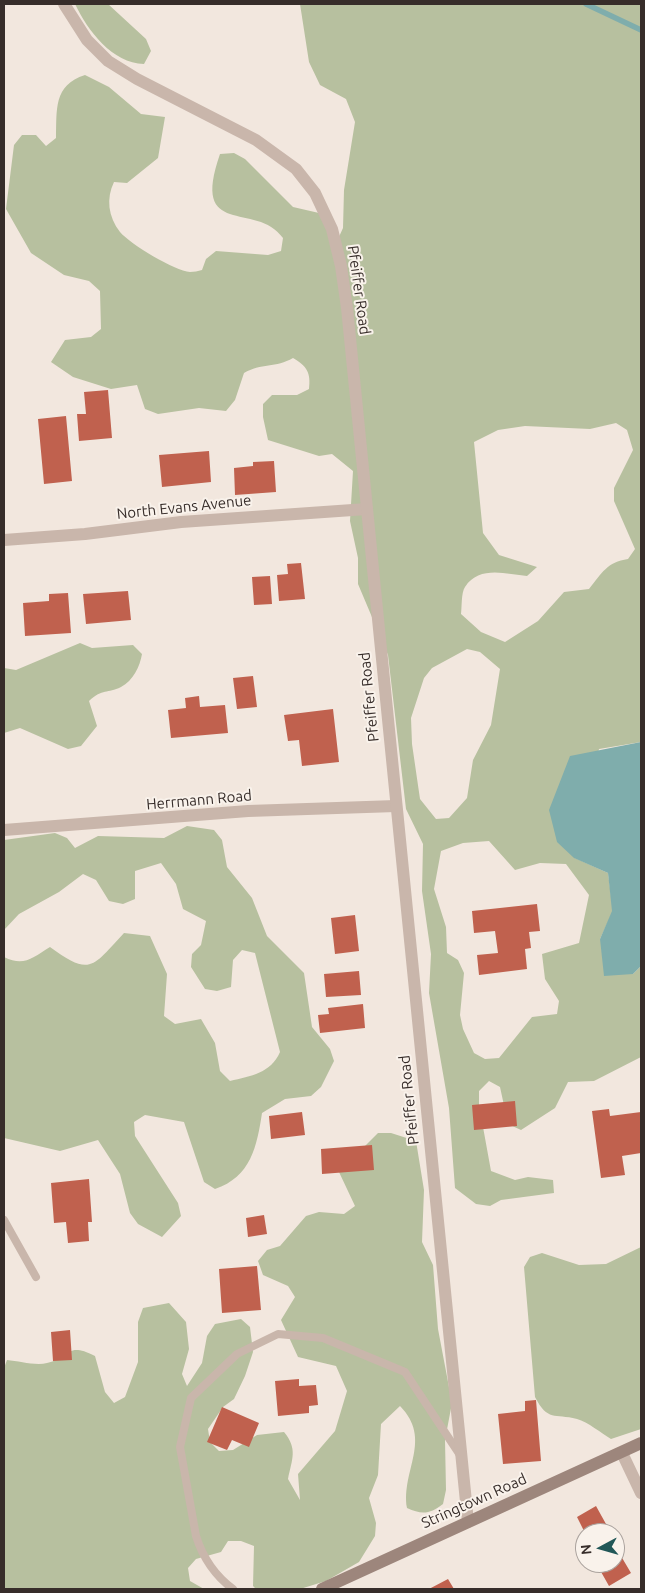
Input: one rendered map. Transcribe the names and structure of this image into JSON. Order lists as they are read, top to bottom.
{
  "streets": {
    "main road": ["Stringtown Road"],
    "street": ["Pfeiffer Road", "North Evans Avenue", "Herrmann Road"]
  },
  "crossings": [
    ["Pfeiffer Road", "North Evans Avenue"],
    ["Pfeiffer Road", "Herrmann Road"],
    ["Pfeiffer Road", "Stringtown Road"]
  ],
  "north": "left"
}
